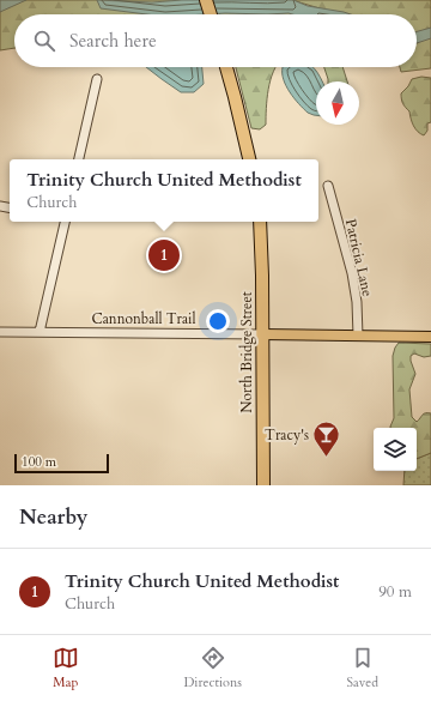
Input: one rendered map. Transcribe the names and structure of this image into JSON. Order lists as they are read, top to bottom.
{
  "streets": {
    "highway": ["North Bridge Street"],
    "main road": ["Cannonball Trail"],
    "street": ["Patricia Lane"]
  },
  "crossings": [
    ["Patricia Lane", "Cannonball Trail"],
    ["Cannonball Trail", "North Bridge Street"]
  ],
  "places": {
    "bar": ["Tracy's"]
  },
  "scale_bar": "100 m",
  "north": "bottom",
  "page": {
    "search": "Search here",
    "popup": ["Trinity Church United Methodist", "Church"],
    "pins": "1",
    "scale": "100 m",
    "heading": "Nearby",
    "list": [
      {
        "mark": "1",
        "name": "Trinity Church United Methodist",
        "note": "Church",
        "value": "90 m"
      }
    ],
    "nav": ["Map", "Directions", "Saved"]
  }
}
